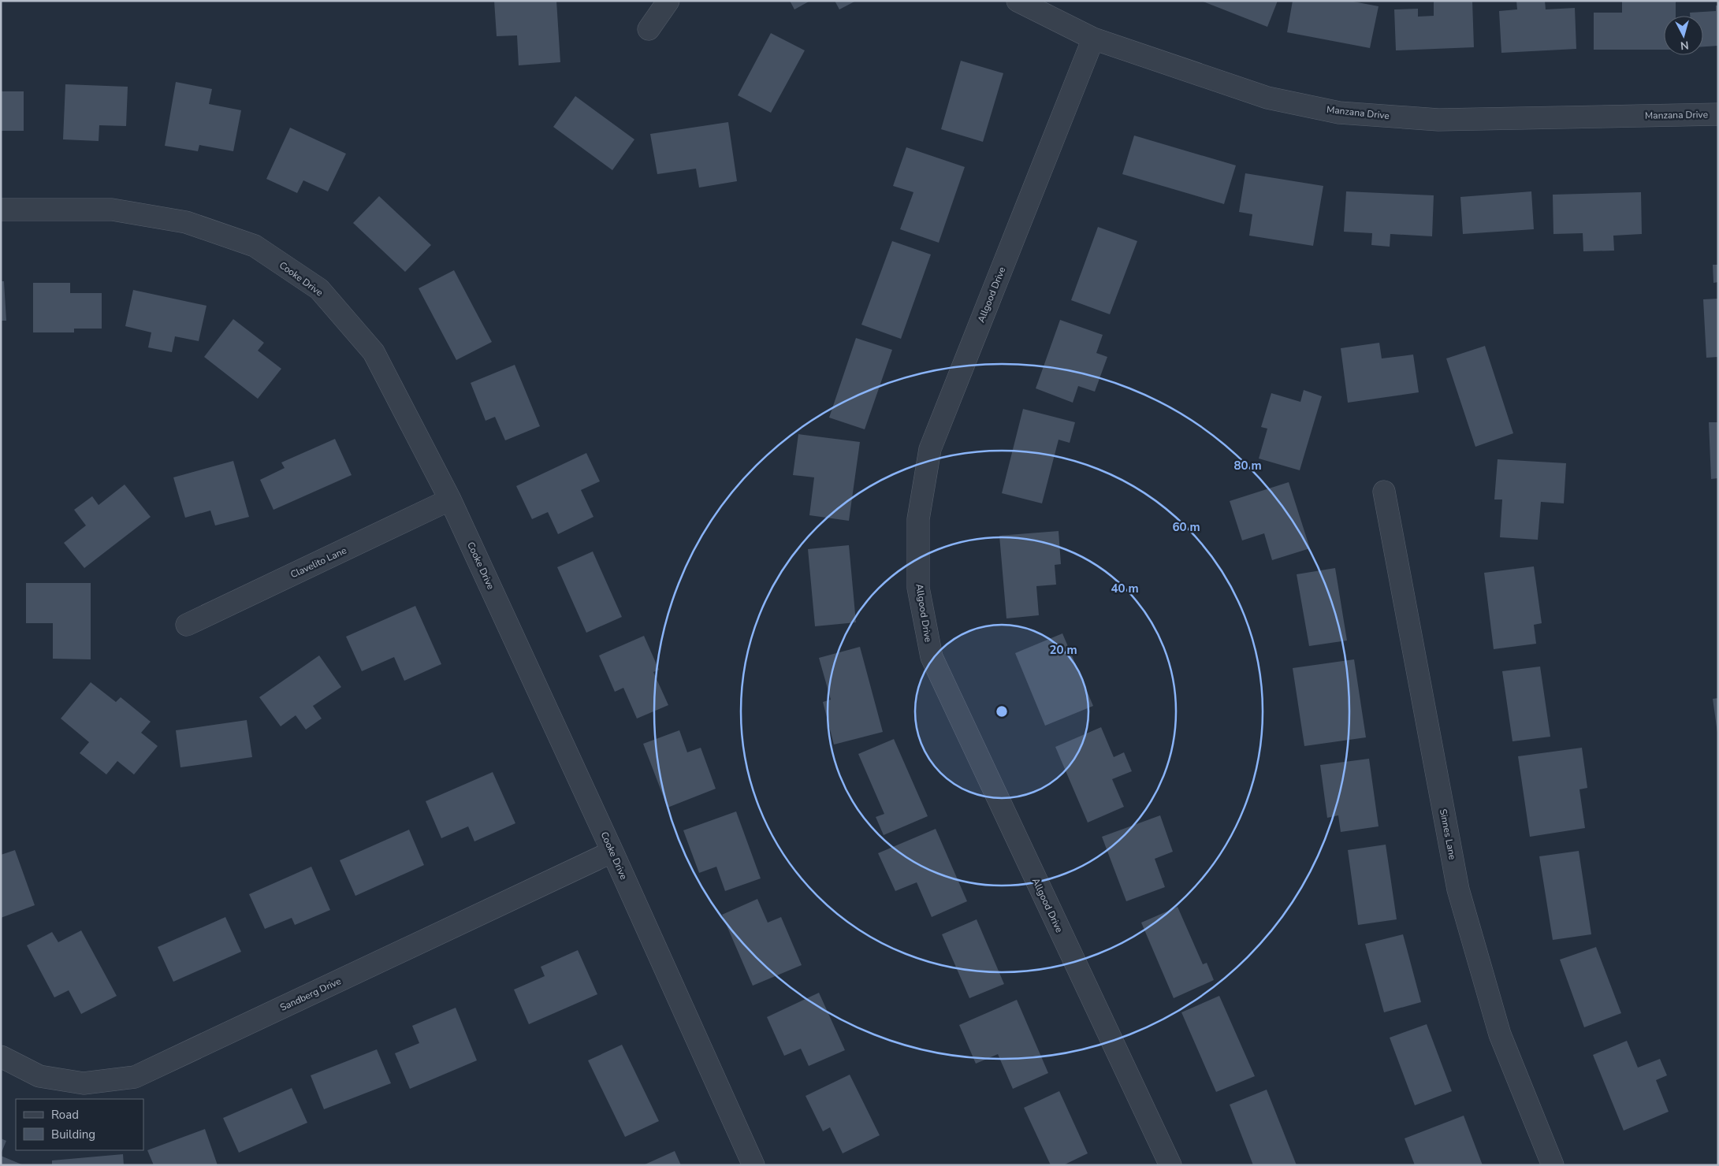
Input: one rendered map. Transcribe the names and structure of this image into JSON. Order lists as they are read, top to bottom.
{
  "streets": {
    "street": [
      "Manzana Drive",
      "Cooke Drive",
      "Allgood Drive",
      "Clavelito Lane",
      "Sinnes Lane",
      "Sandberg Drive"
    ]
  },
  "crossings": [
    ["Manzana Drive", "Allgood Drive"],
    ["Cooke Drive", "Clavelito Lane"],
    ["Cooke Drive", "Sandberg Drive"]
  ],
  "legend": ["Road", "Building"],
  "north": "bottom",
  "rings": [
    "80 m",
    "60 m",
    "40 m",
    "20 m"
  ]
}
